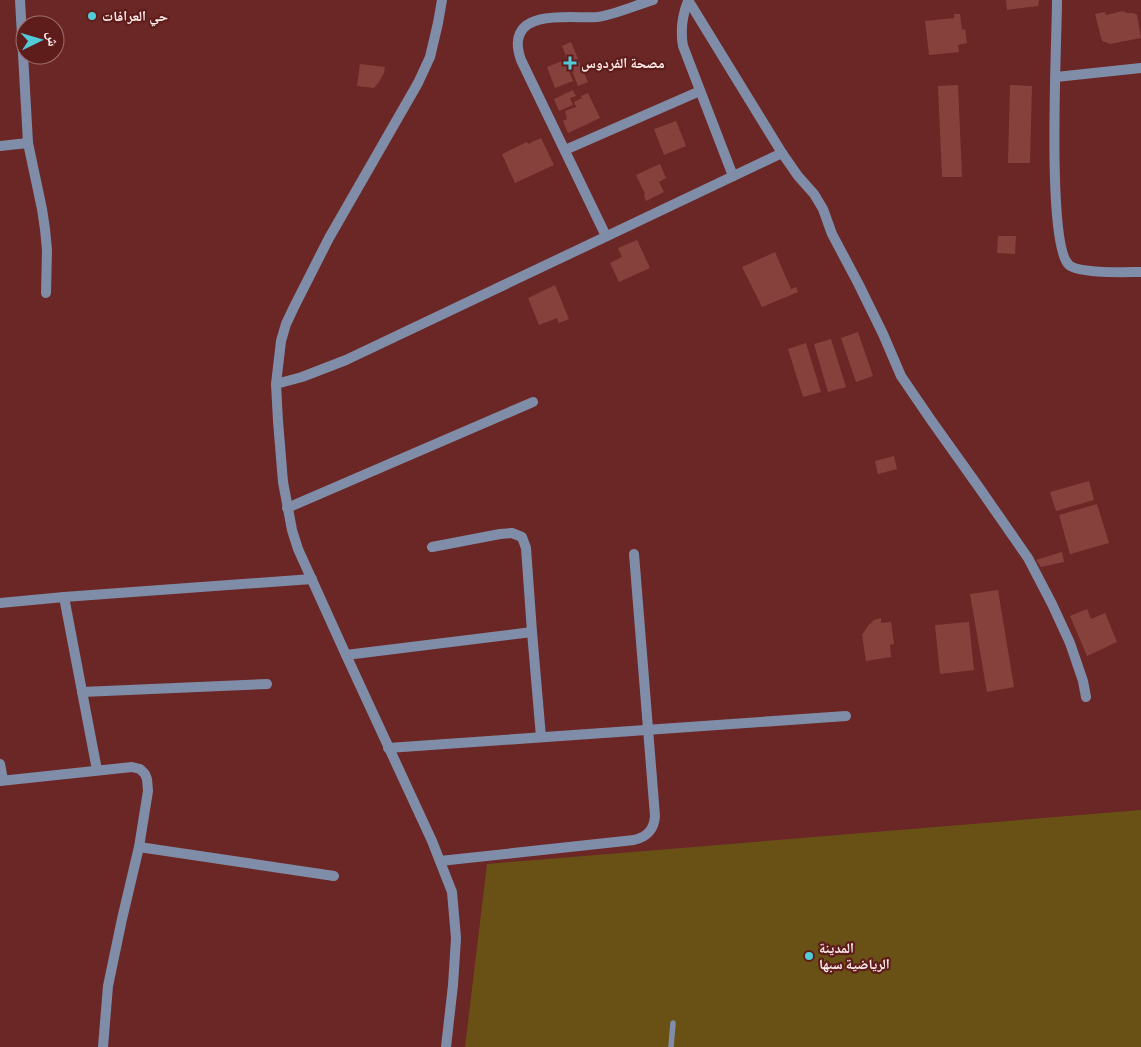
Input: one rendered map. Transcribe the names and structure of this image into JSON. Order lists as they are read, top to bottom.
{
  "places": {
    "other": ["حي العرافات", "المدينة الرياضية سبها"],
    "health": ["مصحة الفردوس"]
  },
  "north": "right"
}
